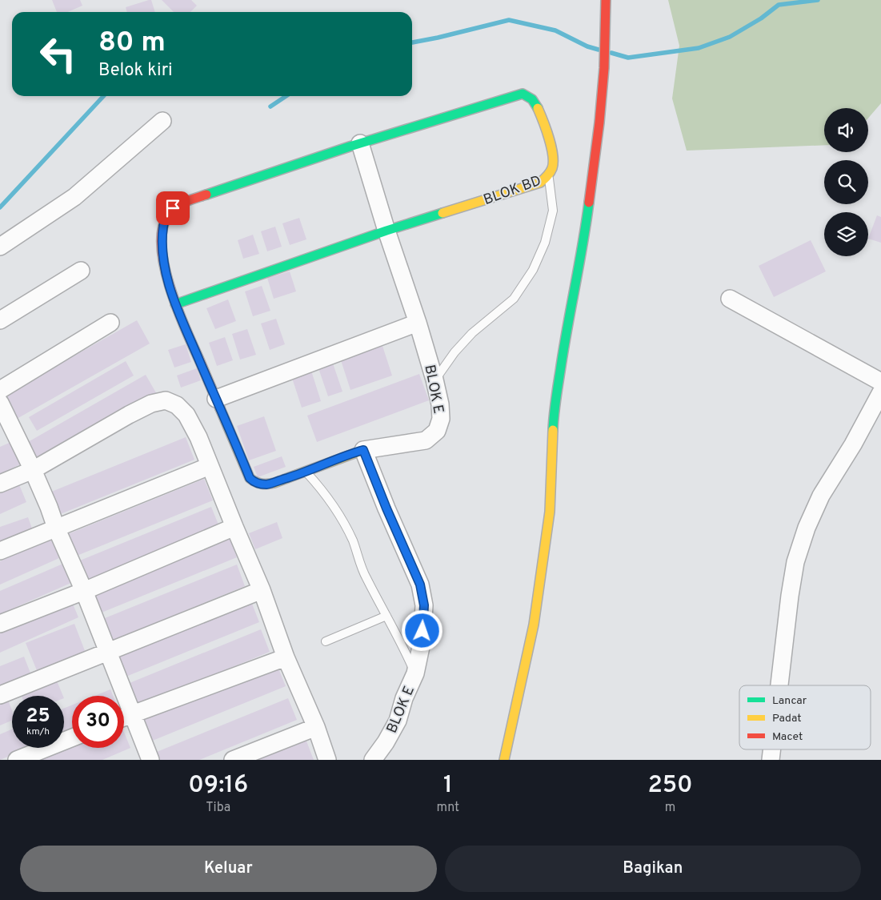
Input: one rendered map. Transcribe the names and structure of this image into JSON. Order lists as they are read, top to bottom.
{
  "streets": {
    "street": ["BLOK BD", "BLOK E"]
  },
  "crossings": [
    ["BLOK BD", "BLOK E"]
  ],
  "legend": ["Lancar", "Padat", "Macet"],
  "page": {
    "turn": ["80 m", "Belok kiri"],
    "speed": "25 km/h",
    "limit": "30",
    "eta": [
      "09:16",
      "Tiba",
      "1",
      "mnt",
      "250",
      "m"
    ],
    "buttons": ["Keluar", "Bagikan"]
  }
}
